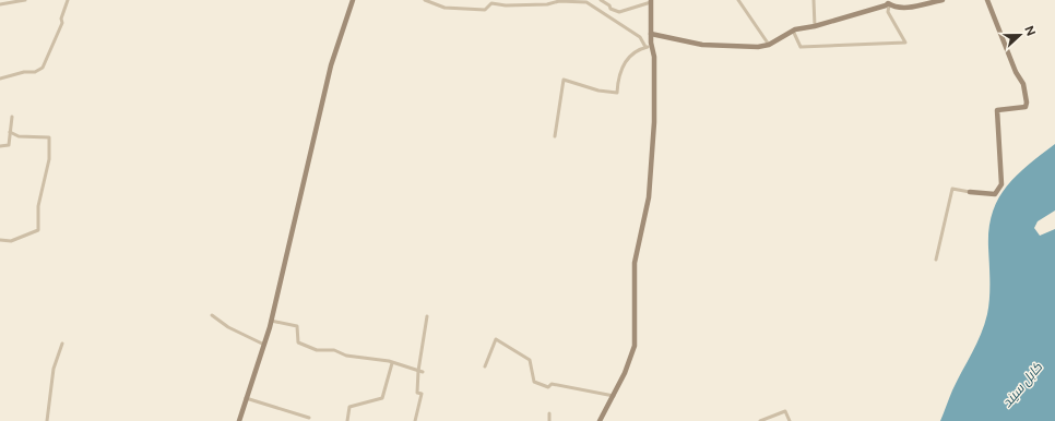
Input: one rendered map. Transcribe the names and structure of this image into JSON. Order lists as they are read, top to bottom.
{
  "water": ["کابل سيند"],
  "north": "right"
}
